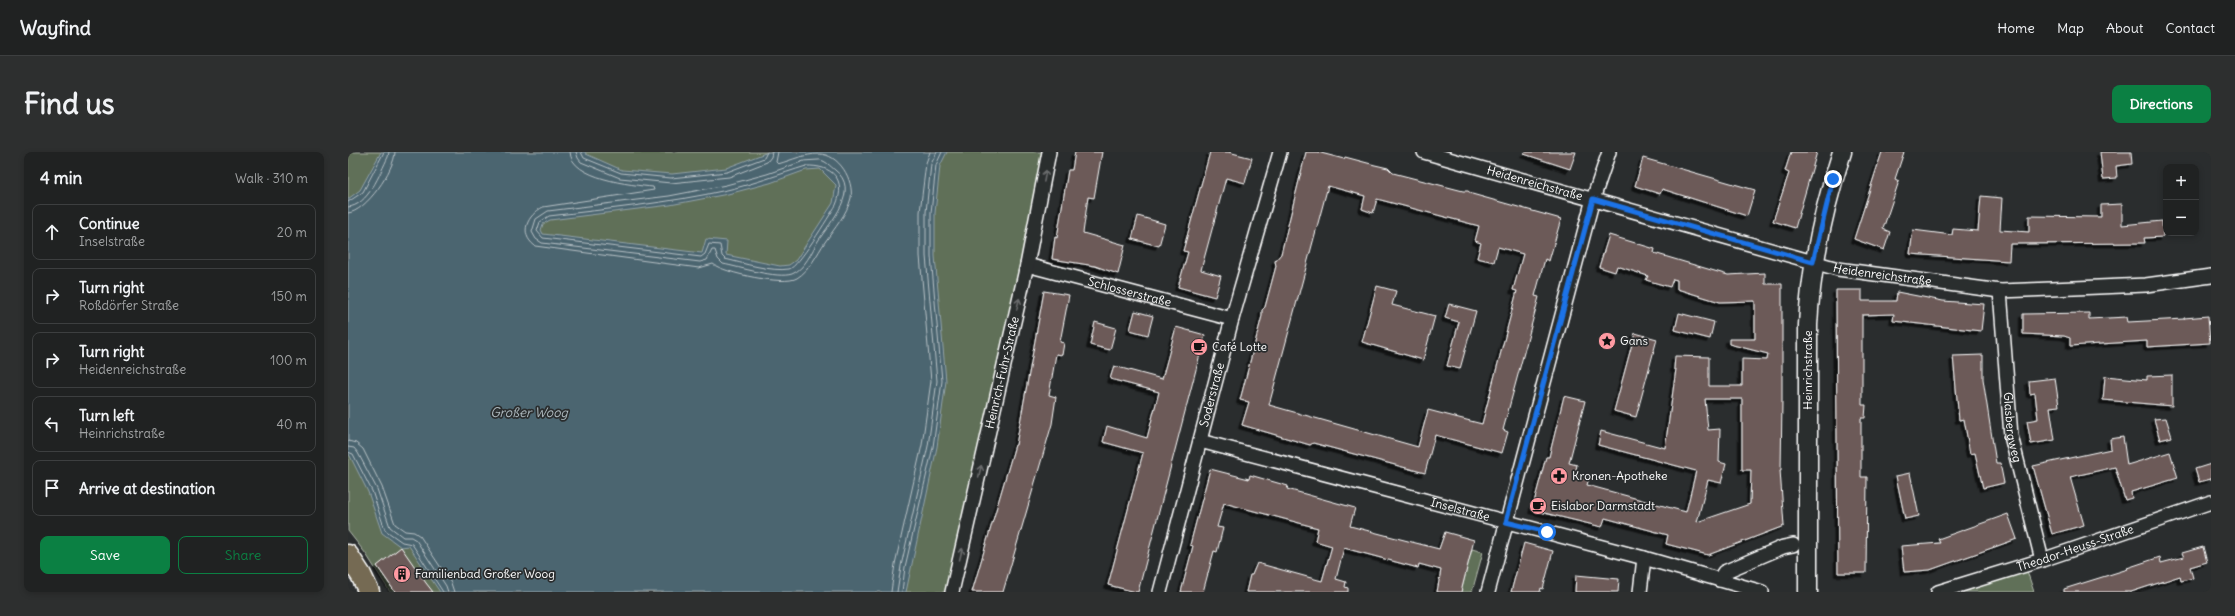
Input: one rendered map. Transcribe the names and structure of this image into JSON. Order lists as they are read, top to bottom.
{
  "streets": {
    "main road": ["Heinrichstraße"],
    "street": [
      "Heidenreichstraße",
      "Schlosserstraße",
      "Heinrich-Fuhr-Straße",
      "Soderstraße",
      "Glasbergweg",
      "Inselstraße",
      "Theodor-Heuss-Straße"
    ]
  },
  "crossings": [
    ["Heidenreichstraße", "Heinrichstraße"],
    ["Heidenreichstraße", "Glasbergweg"],
    ["Schlosserstraße", "Heinrich-Fuhr-Straße"],
    ["Schlosserstraße", "Soderstraße"],
    ["Soderstraße", "Inselstraße"],
    ["Glasbergweg", "Theodor-Heuss-Straße"]
  ],
  "one_way": ["Heinrich-Fuhr-Straße"],
  "water": ["Großer Woog"],
  "places": {
    "place": ["Gans"],
    "cafe": ["Café Lotte", "Eislabor Darmstadt"],
    "pharmacy": ["Kronen-Apotheke"],
    "building": ["Familienbad Großer Woog"]
  },
  "page": {
    "header": "Wayfind",
    "nav": [
      "Home",
      "Map",
      "About",
      "Contact"
    ],
    "buttons": [
      "Directions",
      ["Save", "Share"]
    ],
    "title": "Find us",
    "heading": ["4 min", "Walk · 310 m"],
    "map_buttons": ["+", "−"],
    "list": [
      ["Continue", "Inselstraße", "20 m"],
      ["Turn right", "Roßdörfer Straße", "150 m"],
      ["Turn right", "Heidenreichstraße", "100 m"],
      ["Turn left", "Heinrichstraße", "40 m"],
      "Arrive at destination"
    ]
  }
}
